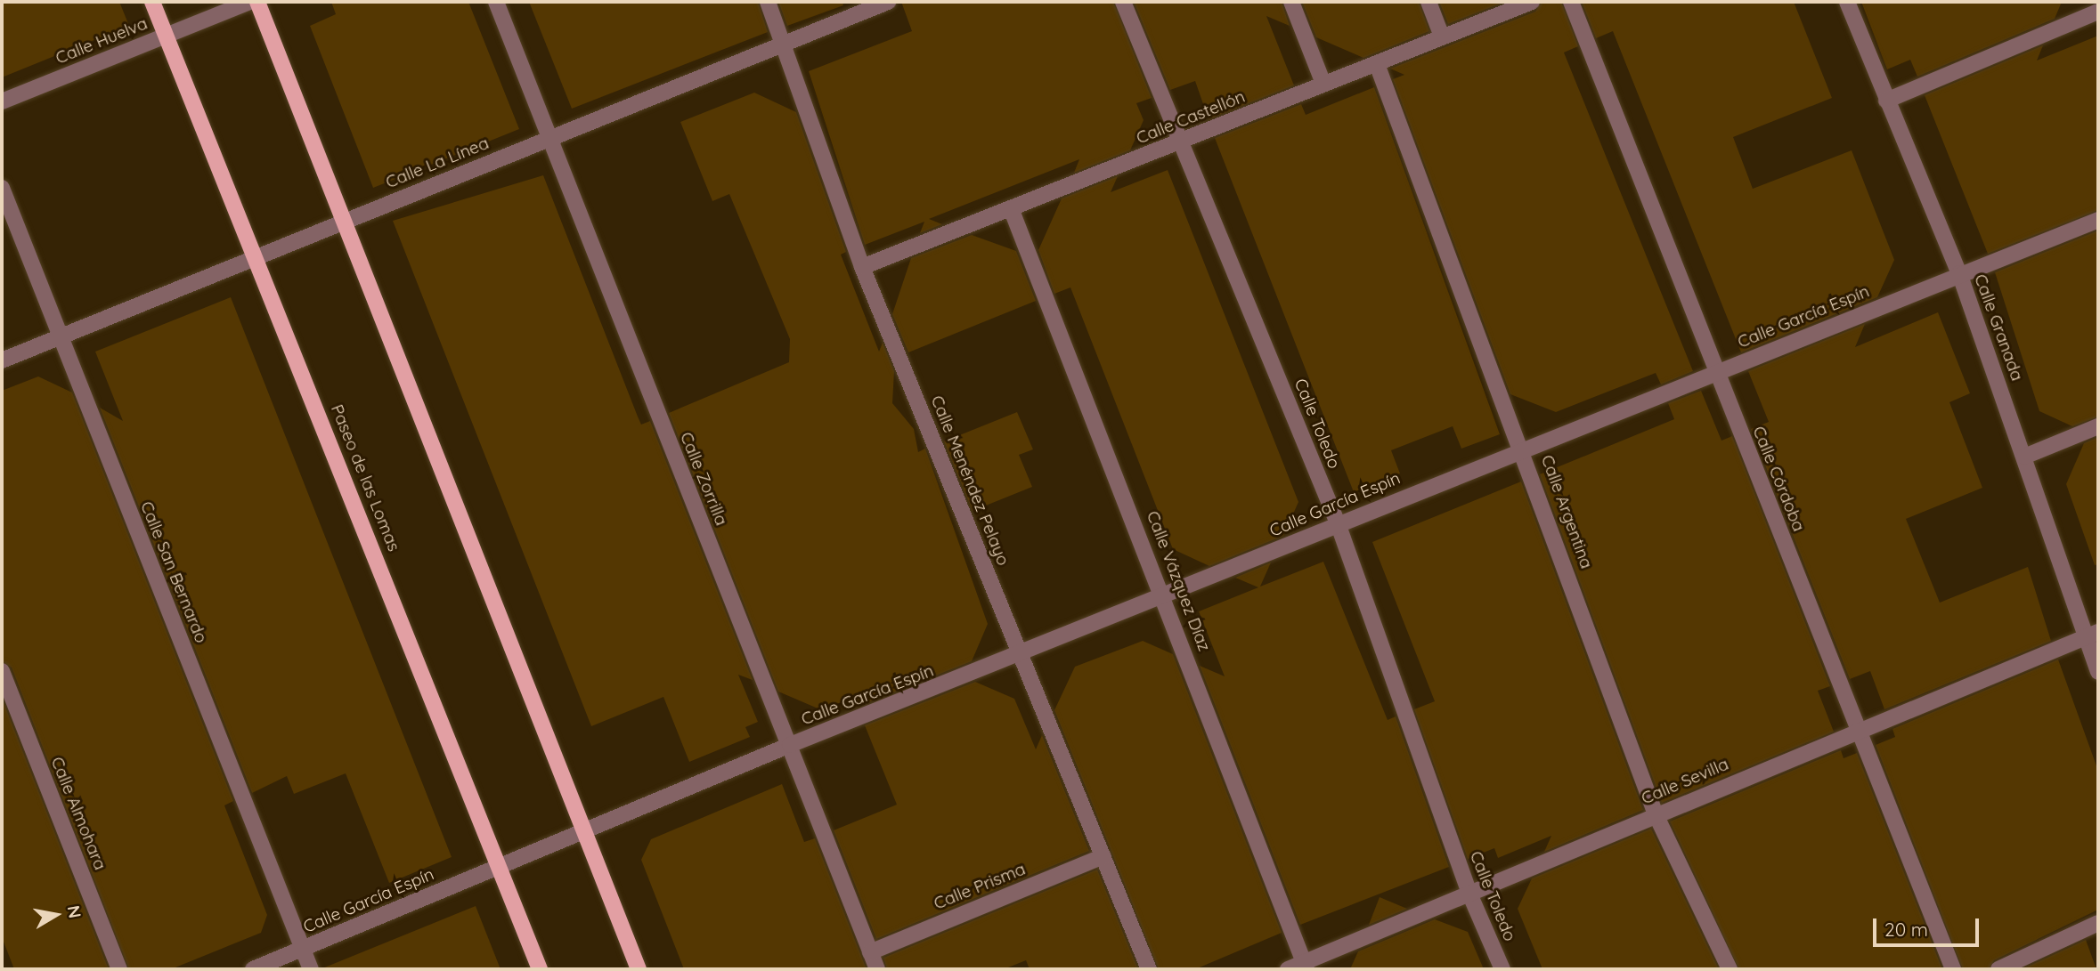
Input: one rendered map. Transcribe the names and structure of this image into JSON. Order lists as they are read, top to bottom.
{
  "streets": {
    "main road": ["Paseo de las Lomas"],
    "street": [
      "Calle Huelva",
      "Calle Castellón",
      "Calle La Línea",
      "Calle García Espín",
      "Calle Granada",
      "Calle Toledo",
      "Calle Zorrilla",
      "Calle Córdoba",
      "Calle Menéndez Pelayo",
      "Calle Argentina",
      "Calle San Bernardo",
      "Calle Vázquez Díaz",
      "Calle Sevilla",
      "Calle Almohara",
      "Calle Prisma"
    ]
  },
  "crossings": [
    ["Calle Huelva", "Paseo de las Lomas"],
    ["Calle Castellón", "Calle Toledo"],
    ["Calle Castellón", "Calle Menéndez Pelayo"],
    ["Calle Castellón", "Calle Argentina"],
    ["Calle Castellón", "Calle Vázquez Díaz"],
    ["Calle La Línea", "Paseo de las Lomas"],
    ["Calle La Línea", "Calle Zorrilla"],
    ["Calle La Línea", "Calle Menéndez Pelayo"],
    ["Calle La Línea", "Calle San Bernardo"],
    ["Calle García Espín", "Calle Granada"],
    ["Calle García Espín", "Calle Toledo"],
    ["Calle García Espín", "Paseo de las Lomas"],
    ["Calle García Espín", "Calle Zorrilla"],
    ["Calle García Espín", "Calle Córdoba"],
    ["Calle García Espín", "Calle Menéndez Pelayo"],
    ["Calle García Espín", "Calle Argentina"],
    ["Calle García Espín", "Calle San Bernardo"],
    ["Calle García Espín", "Calle Vázquez Díaz"],
    ["Calle Granada", "Calle Sevilla"],
    ["Calle Toledo", "Calle Sevilla"],
    ["Calle Zorrilla", "Calle Prisma"],
    ["Calle Córdoba", "Calle Sevilla"],
    ["Calle Menéndez Pelayo", "Calle Prisma"],
    ["Calle Argentina", "Calle Sevilla"],
    ["Calle Vázquez Díaz", "Calle Sevilla"]
  ],
  "scale_bar": "20 m",
  "north": "right"
}
